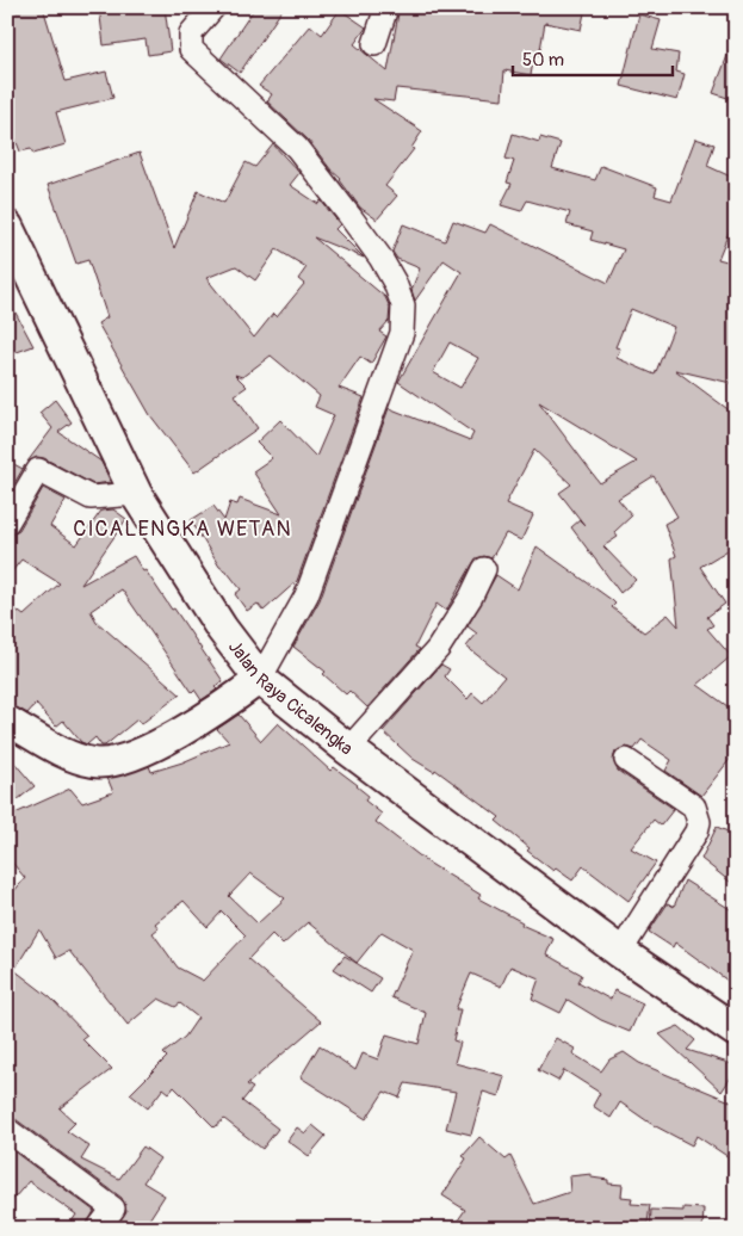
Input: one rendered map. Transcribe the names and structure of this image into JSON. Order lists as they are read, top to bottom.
{
  "streets": {
    "main road": ["Jalan Raya Cicalengka"]
  },
  "districts": ["CICALENGKA WETAN"],
  "scale_bar": "50 m"
}
